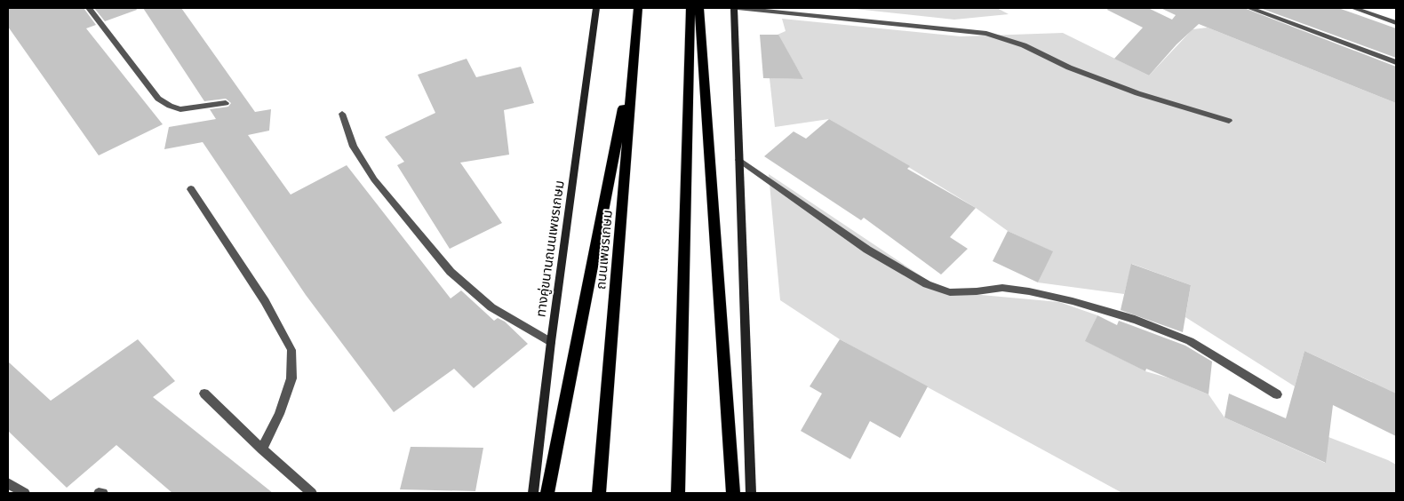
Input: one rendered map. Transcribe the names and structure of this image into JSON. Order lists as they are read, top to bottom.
{
  "streets": {
    "highway": ["ถนนเพชรเกษม"],
    "main road": ["ทางคู่ขนานถนนเพชรเกษม"]
  }
}
